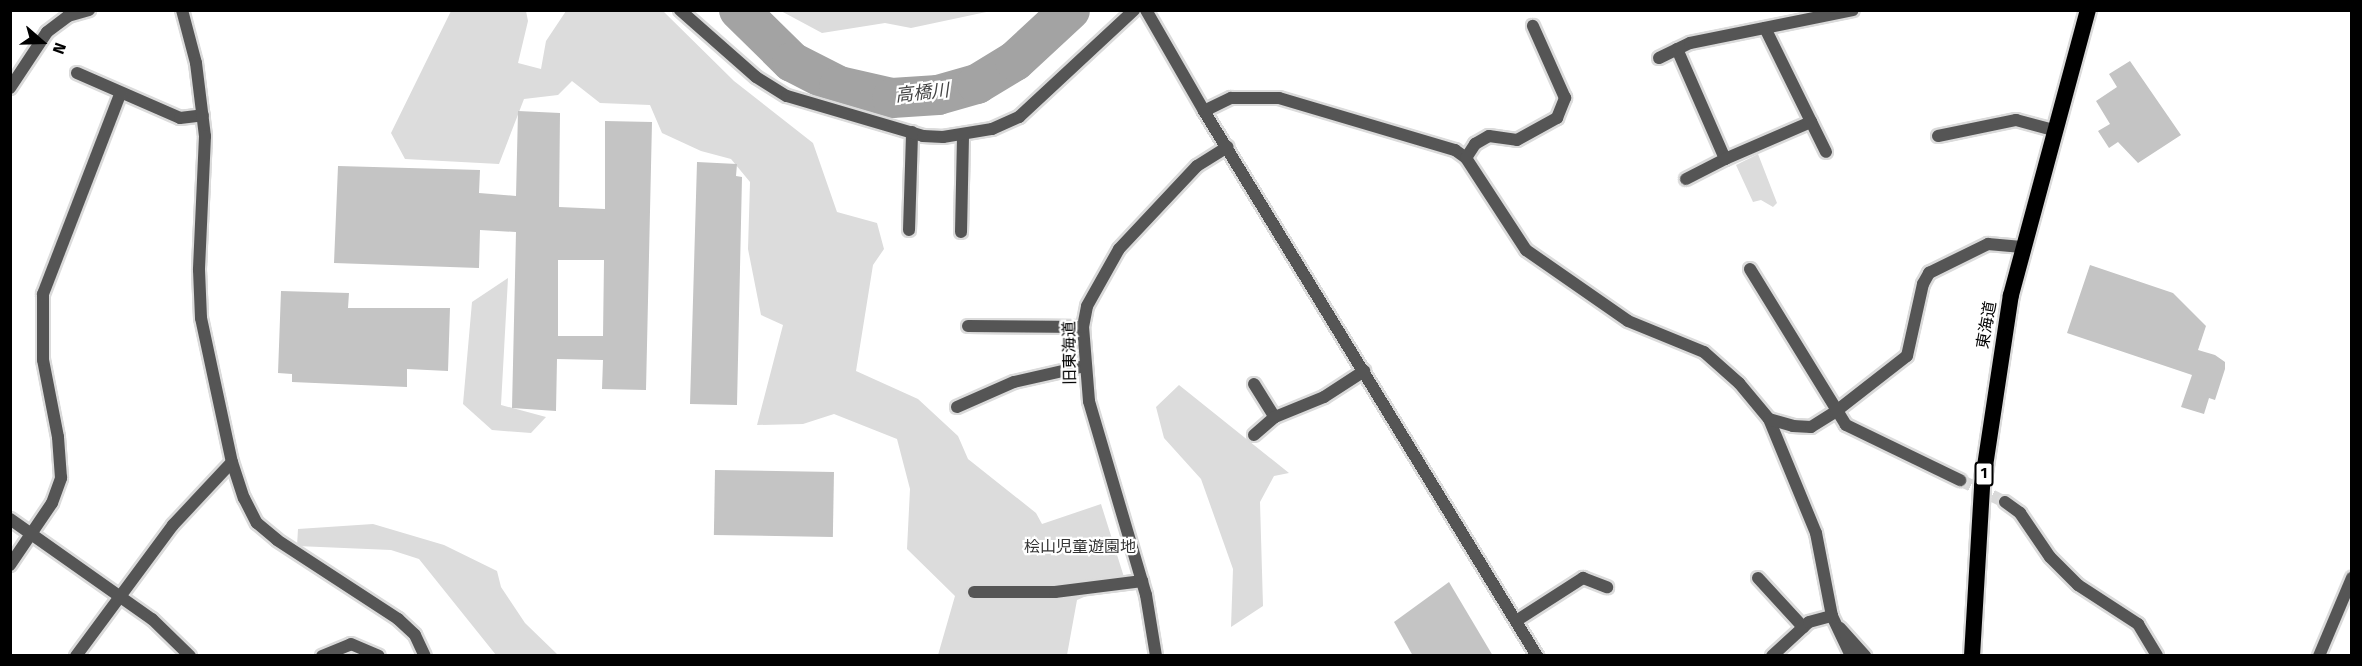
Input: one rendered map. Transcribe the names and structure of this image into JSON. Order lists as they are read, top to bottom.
{
  "streets": {
    "highway": ["東海道", "1"],
    "street": ["旧東海道"]
  },
  "water": ["高橋川"],
  "parks": ["桧山児童遊園地"],
  "north": "right"
}
